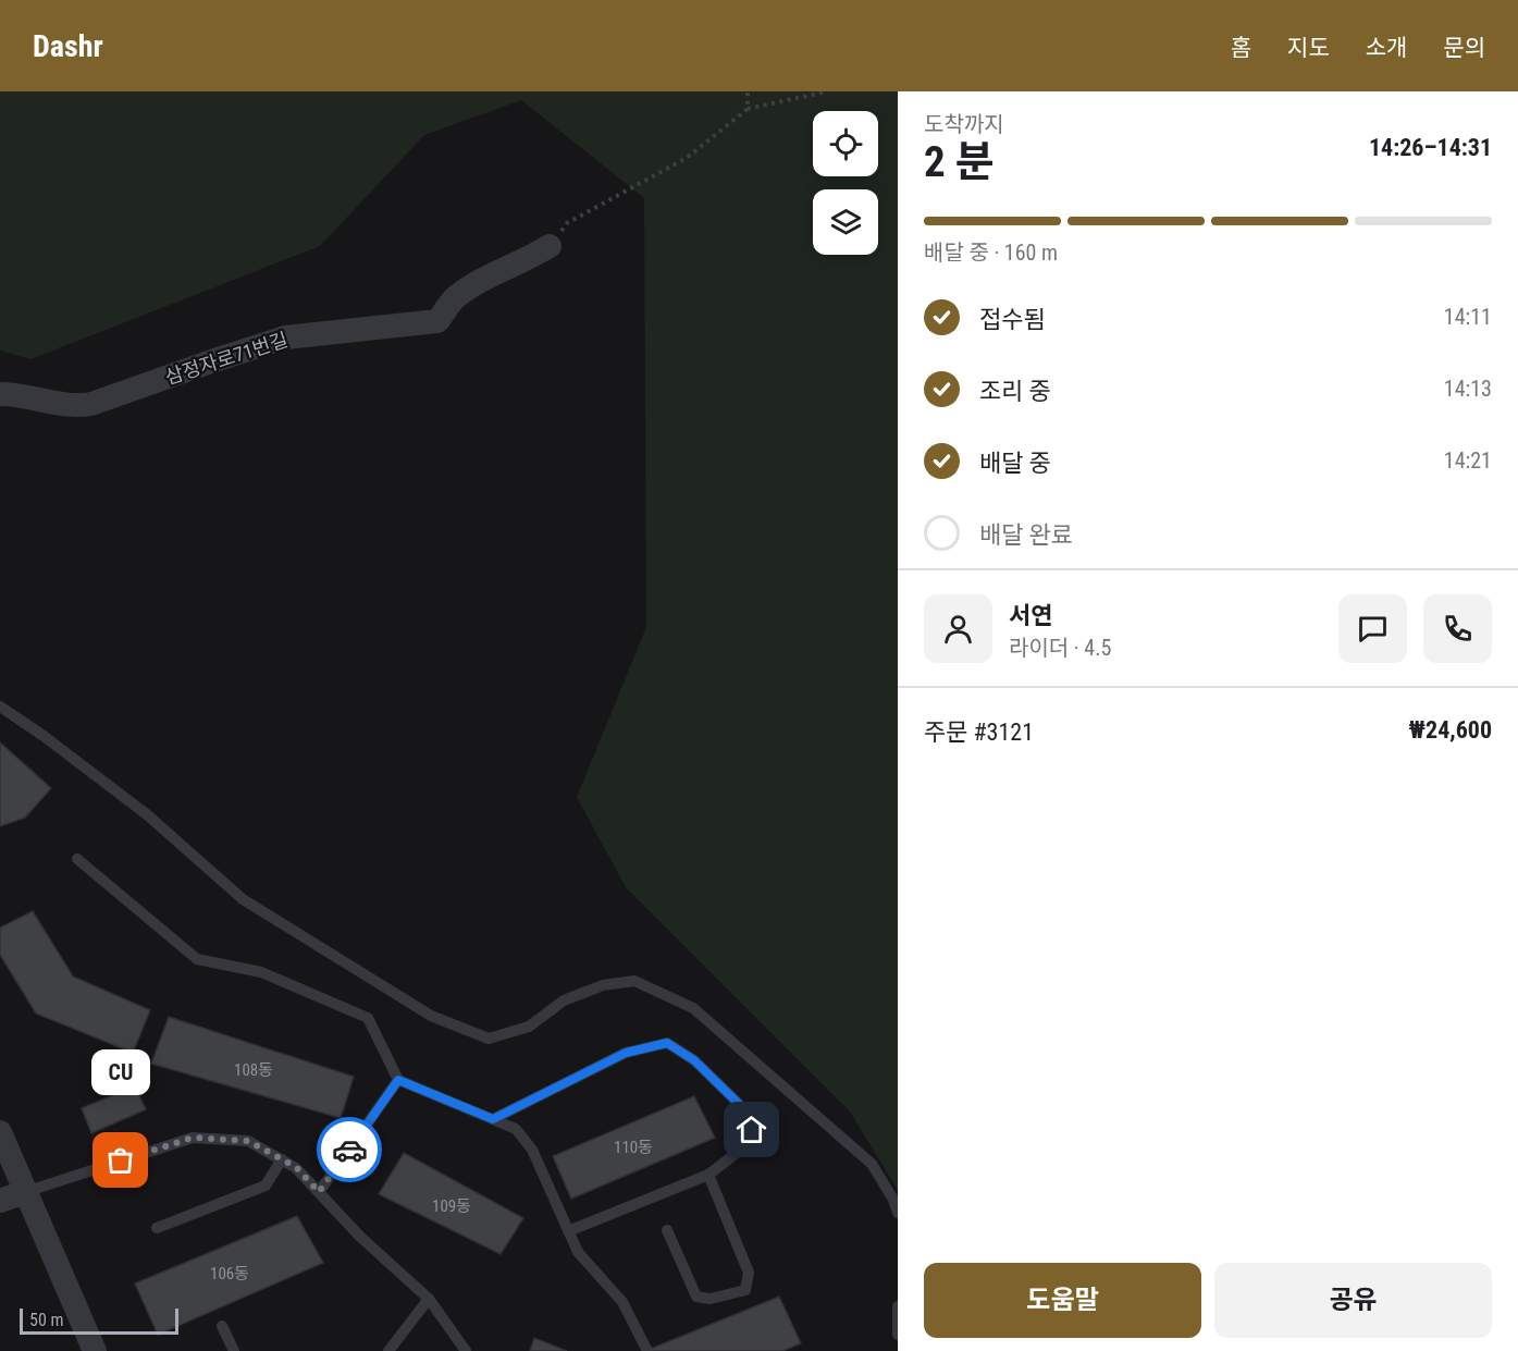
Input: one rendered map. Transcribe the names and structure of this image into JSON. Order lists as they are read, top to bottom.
{
  "streets": {
    "street": ["삼정자로71번길"]
  },
  "places": ["CU"],
  "house_numbers": [
    "108동",
    "110동",
    "109동",
    "106동"
  ],
  "scale_bar": "50 m",
  "page": {
    "header": "Dashr",
    "nav": [
      "홈",
      "지도",
      "소개",
      "문의"
    ],
    "heading": ["2 분", "도착까지", "14:26–14:31"],
    "panel": [
      "서연",
      "라이더 · 4.5",
      "주문 #3121",
      "₩24,600"
    ],
    "bar": "배달 중 · 160 m",
    "list": [
      ["접수됨", "14:11"],
      ["조리 중", "14:13"],
      ["배달 중", "14:21"],
      "배달 완료"
    ],
    "bubble": "CU",
    "buttons": ["도움말", "공유"],
    "scale": "50 m"
  }
}
